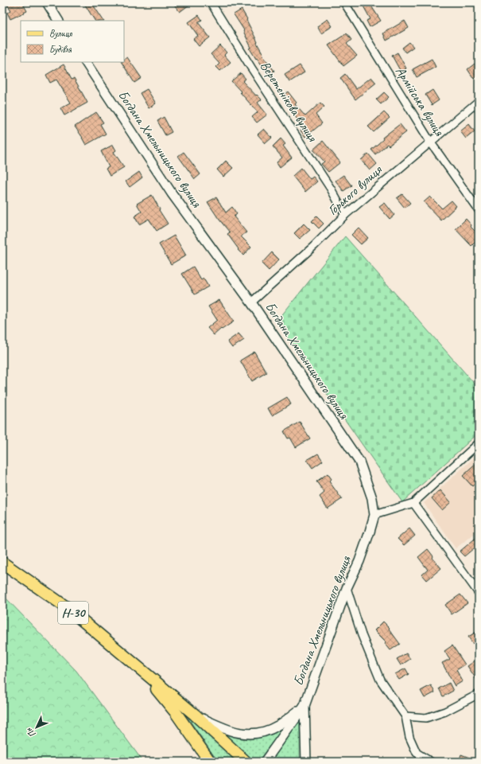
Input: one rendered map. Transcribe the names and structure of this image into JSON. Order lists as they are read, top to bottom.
{
  "streets": {
    "main road": ["Н-30"],
    "street": [
      "Веретенікова вулиця",
      "Армійська вулиця",
      "Богдана Хмельницького вулиця",
      "Горького вулиця"
    ]
  },
  "crossings": [
    ["Веретенікова вулиця", "Горького вулиця"],
    ["Армійська вулиця", "Горького вулиця"],
    ["Богдана Хмельницького вулиця", "Горького вулиця"]
  ],
  "legend": ["Вулиця", "Будівля"],
  "north": "bottom left"
}
